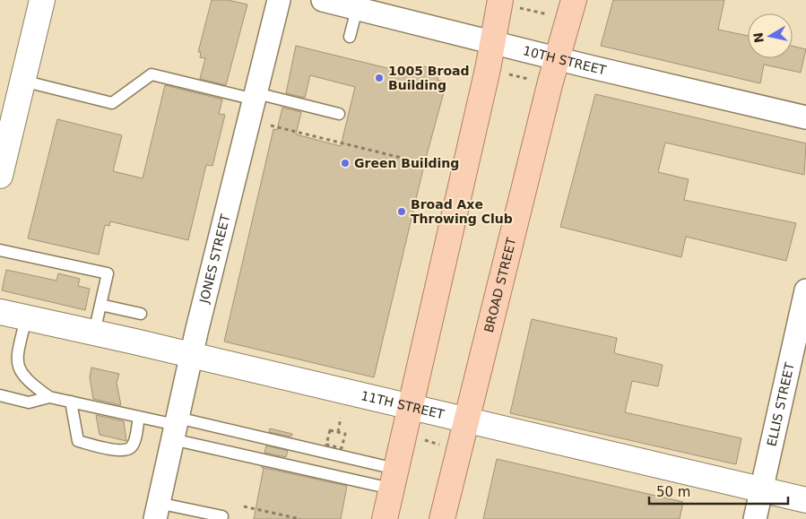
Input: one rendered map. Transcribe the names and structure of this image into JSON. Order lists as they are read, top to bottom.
{
  "streets": {
    "main road": ["BROAD STREET", "11TH STREET"],
    "street": ["10TH STREET", "JONES STREET", "ELLIS STREET"]
  },
  "crossings": [
    ["10TH STREET", "BROAD STREET"],
    ["JONES STREET", "11TH STREET"],
    ["BROAD STREET", "11TH STREET"],
    ["ELLIS STREET", "11TH STREET"]
  ],
  "places": ["1005 Broad Building", "Green Building", "Broad Axe Throwing Club"],
  "scale_bar": "50 m",
  "north": "left"
}
